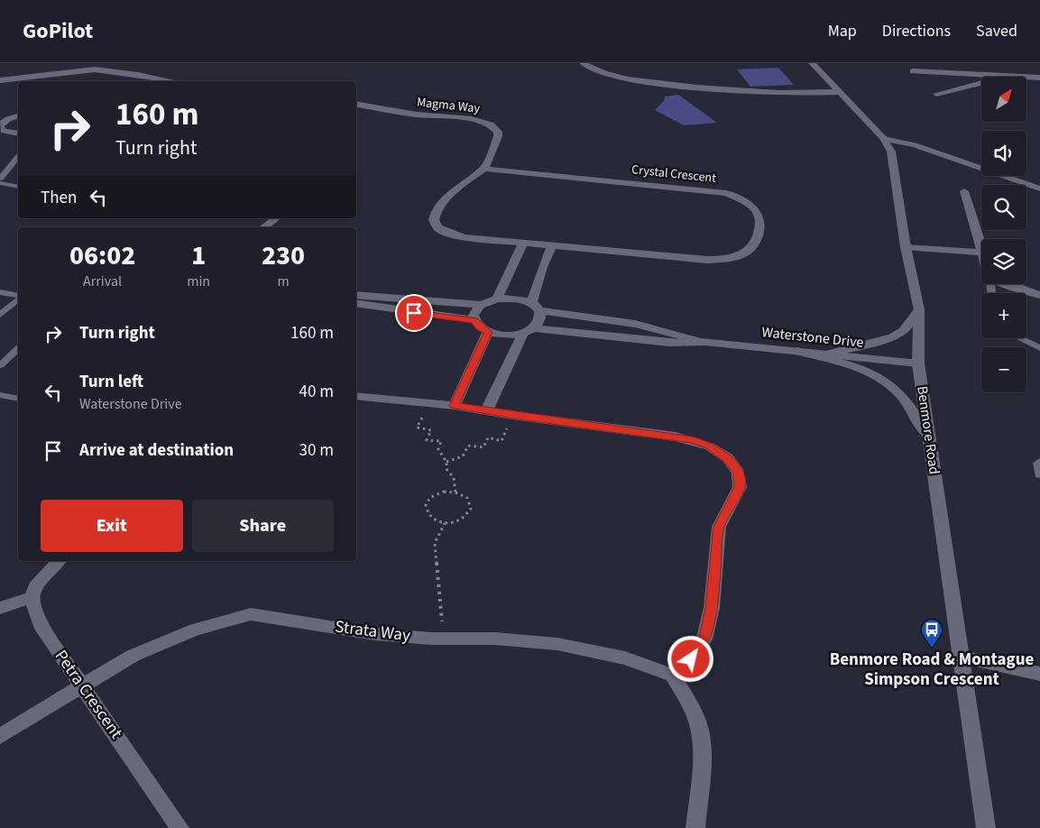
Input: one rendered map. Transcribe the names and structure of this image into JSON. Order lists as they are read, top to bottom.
{
  "streets": {
    "street": [
      "Magma Way",
      "Crystal Crescent",
      "Waterstone Drive",
      "Benmore Road",
      "Strata Way",
      "Petra Crescent"
    ]
  },
  "crossings": [
    ["Magma Way", "Crystal Crescent"],
    ["Waterstone Drive", "Benmore Road"],
    ["Strata Way", "Petra Crescent"]
  ],
  "places": {
    "bus stop": ["Benmore Road & Montague Simpson Crescent"]
  },
  "north": "top right",
  "page": {
    "header": "GoPilot",
    "nav": ["Map", "Directions", "Saved"],
    "map_buttons": ["+", "−"],
    "turn": ["160 m", "Turn right"],
    "then": "Then",
    "eta": [
      "06:02",
      "Arrival",
      "1",
      "min",
      "230",
      "m"
    ],
    "list": [
      {
        "name": "Turn right",
        "value": "160 m"
      },
      {
        "name": "Turn left",
        "note": "Waterstone Drive",
        "value": "40 m"
      },
      {
        "name": "Arrive at destination",
        "value": "30 m"
      }
    ],
    "buttons": ["Exit", "Share"]
  }
}
